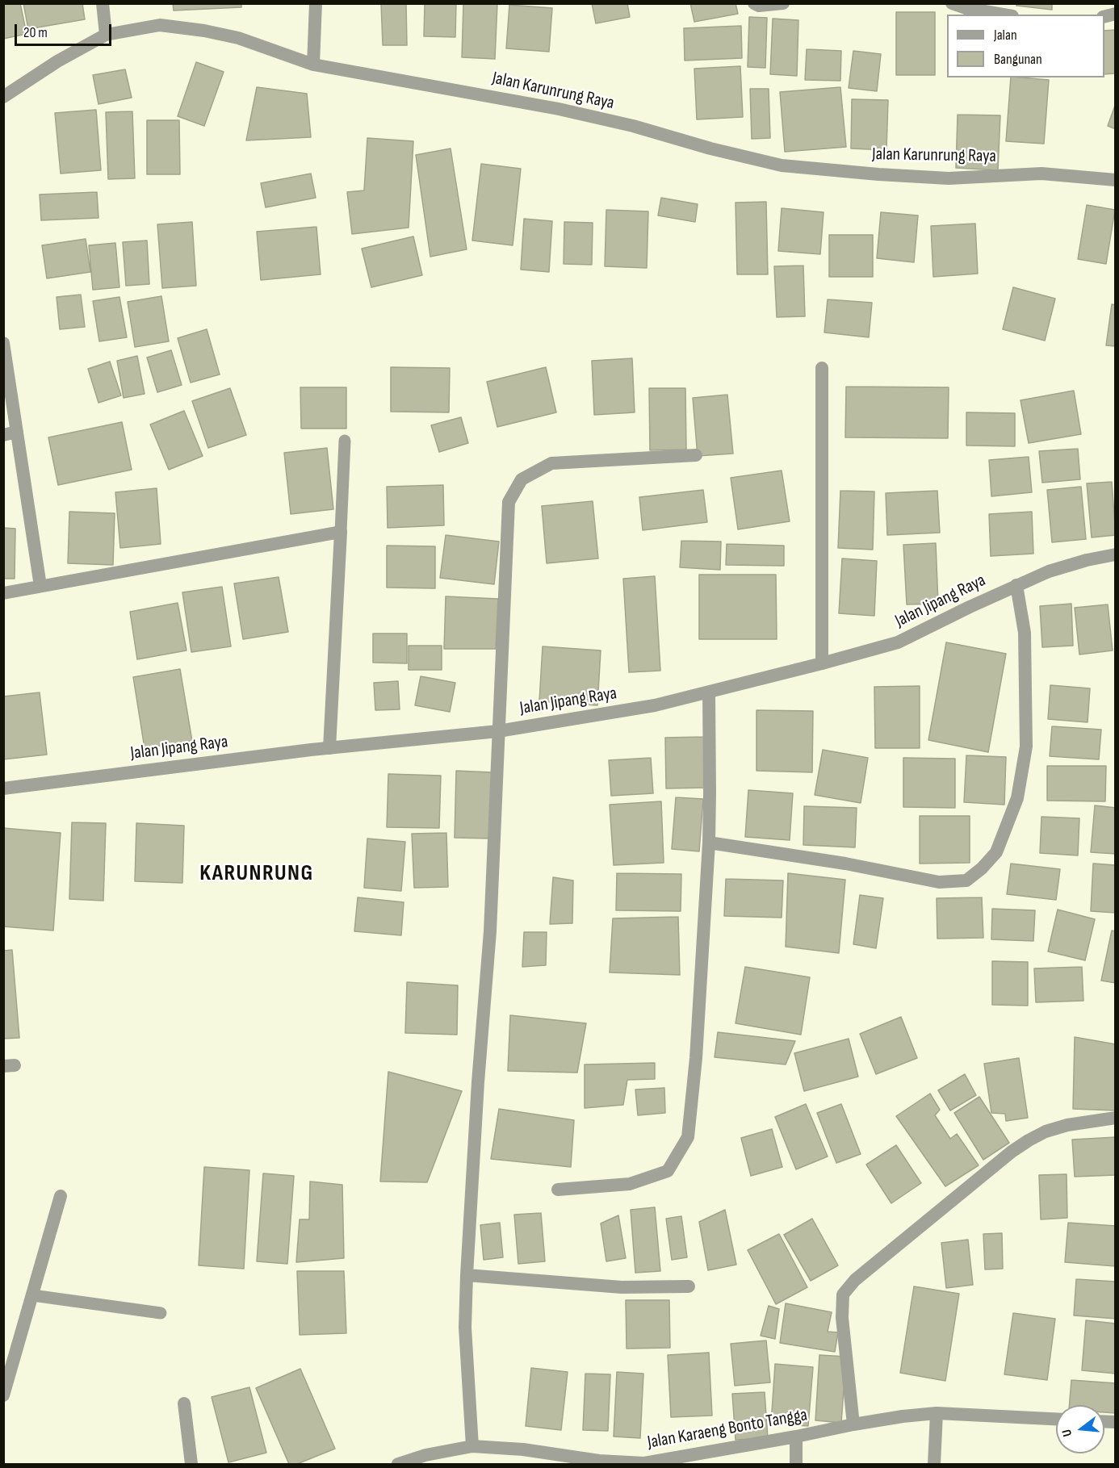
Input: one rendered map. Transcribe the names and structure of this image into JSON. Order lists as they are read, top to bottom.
{
  "streets": {
    "street": ["Jalan Karunrung Raya", "Jalan Jipang Raya", "Jalan Karaeng Bonto Tangga"]
  },
  "districts": ["KARUNRUNG"],
  "legend": ["Jalan", "Bangunan"],
  "scale_bar": "20 m",
  "north": "left"
}
